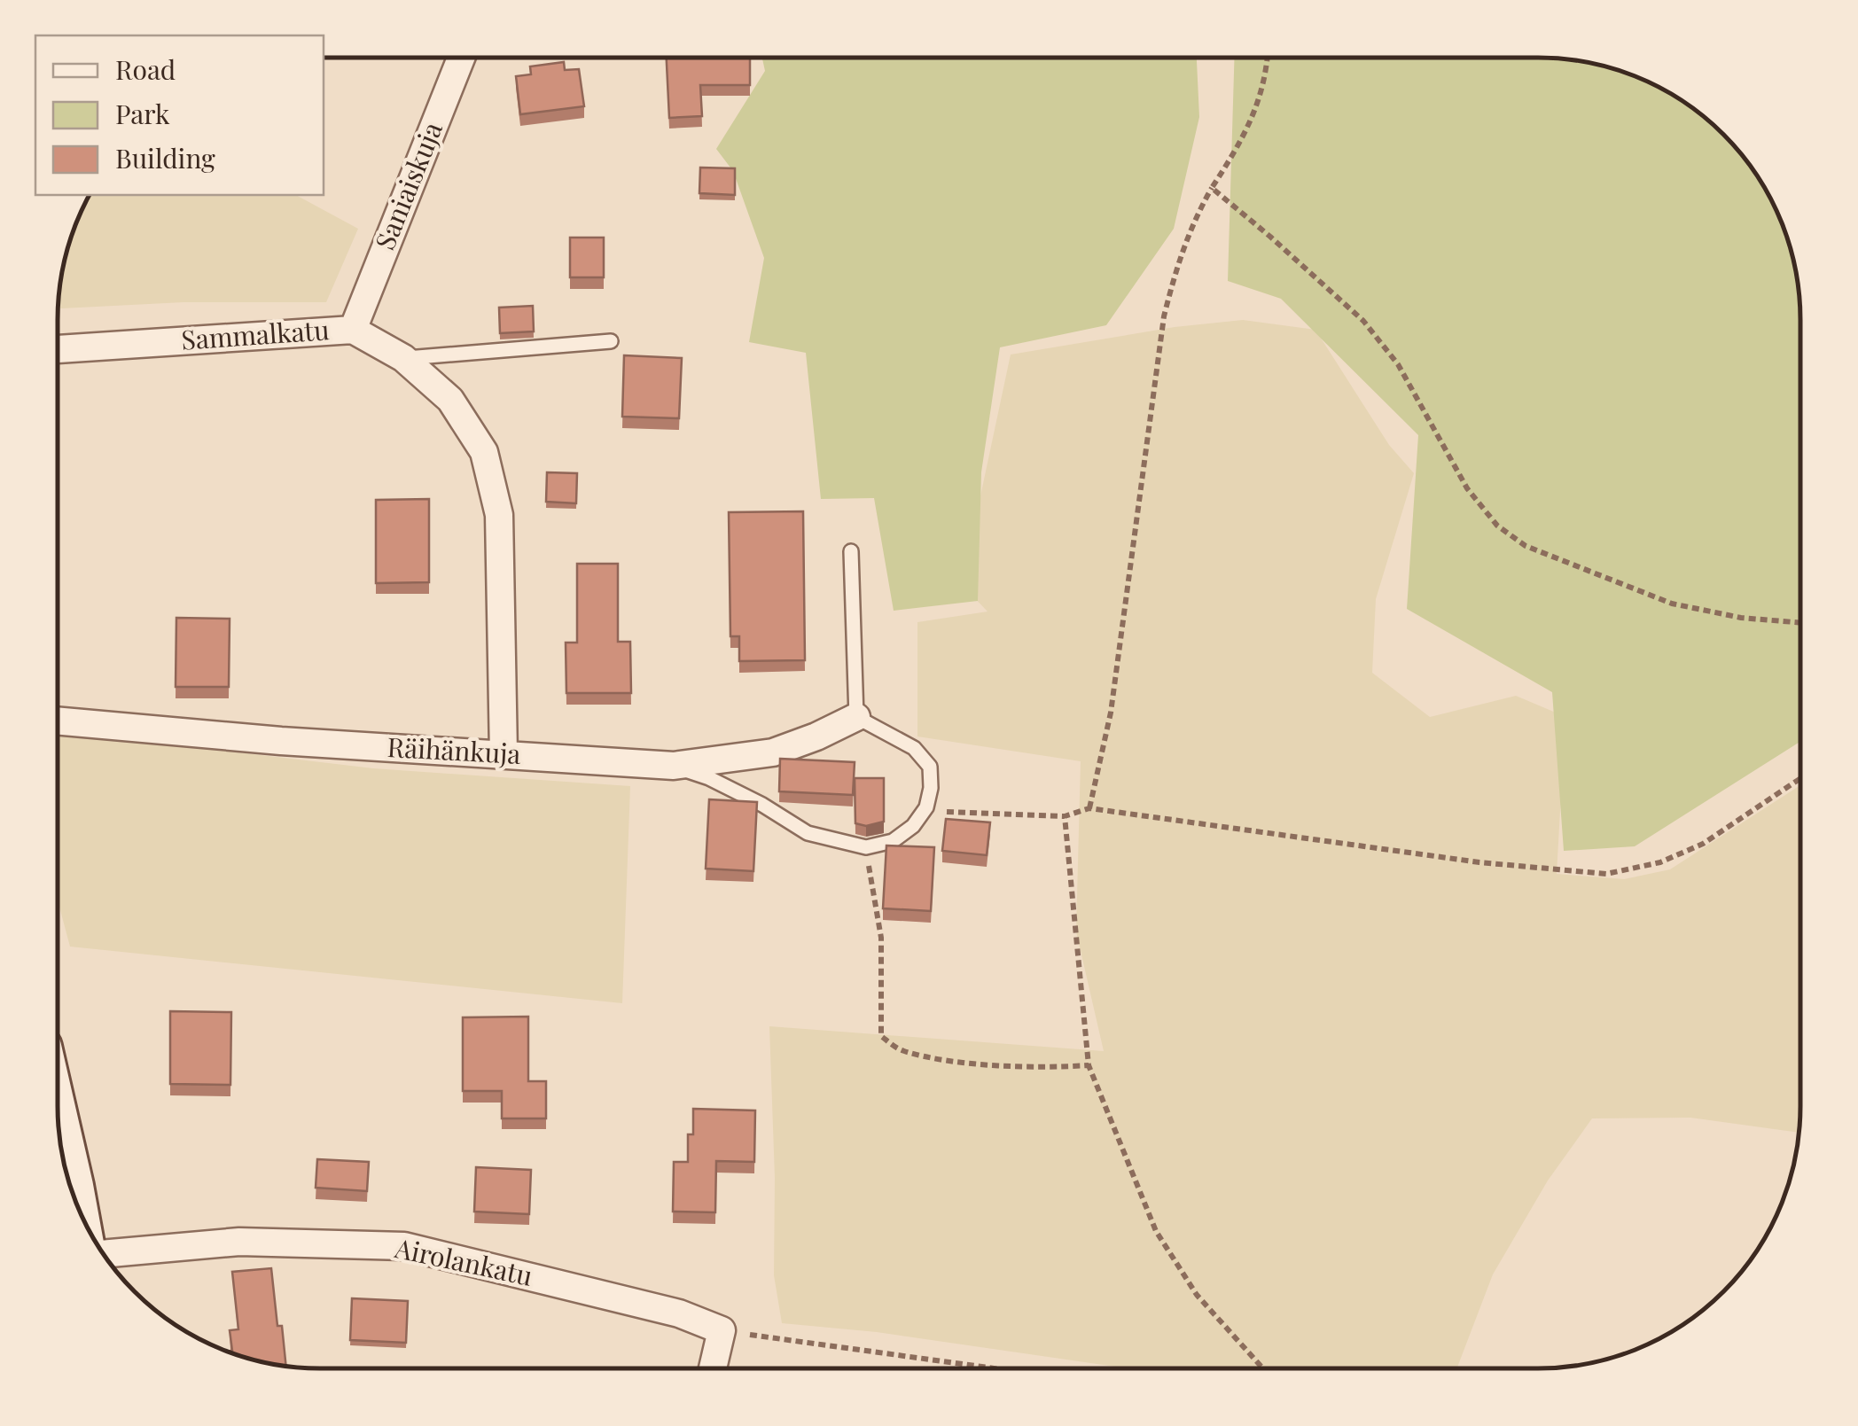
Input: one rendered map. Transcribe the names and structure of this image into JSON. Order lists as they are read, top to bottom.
{
  "streets": {
    "street": [
      "Saniaiskuja",
      "Sammalkatu",
      "Räihänkuja",
      "Airolankatu"
    ]
  },
  "crossings": [
    ["Saniaiskuja", "Sammalkatu"],
    ["Sammalkatu", "Räihänkuja"]
  ],
  "legend": ["Road", "Park", "Building"]
}
